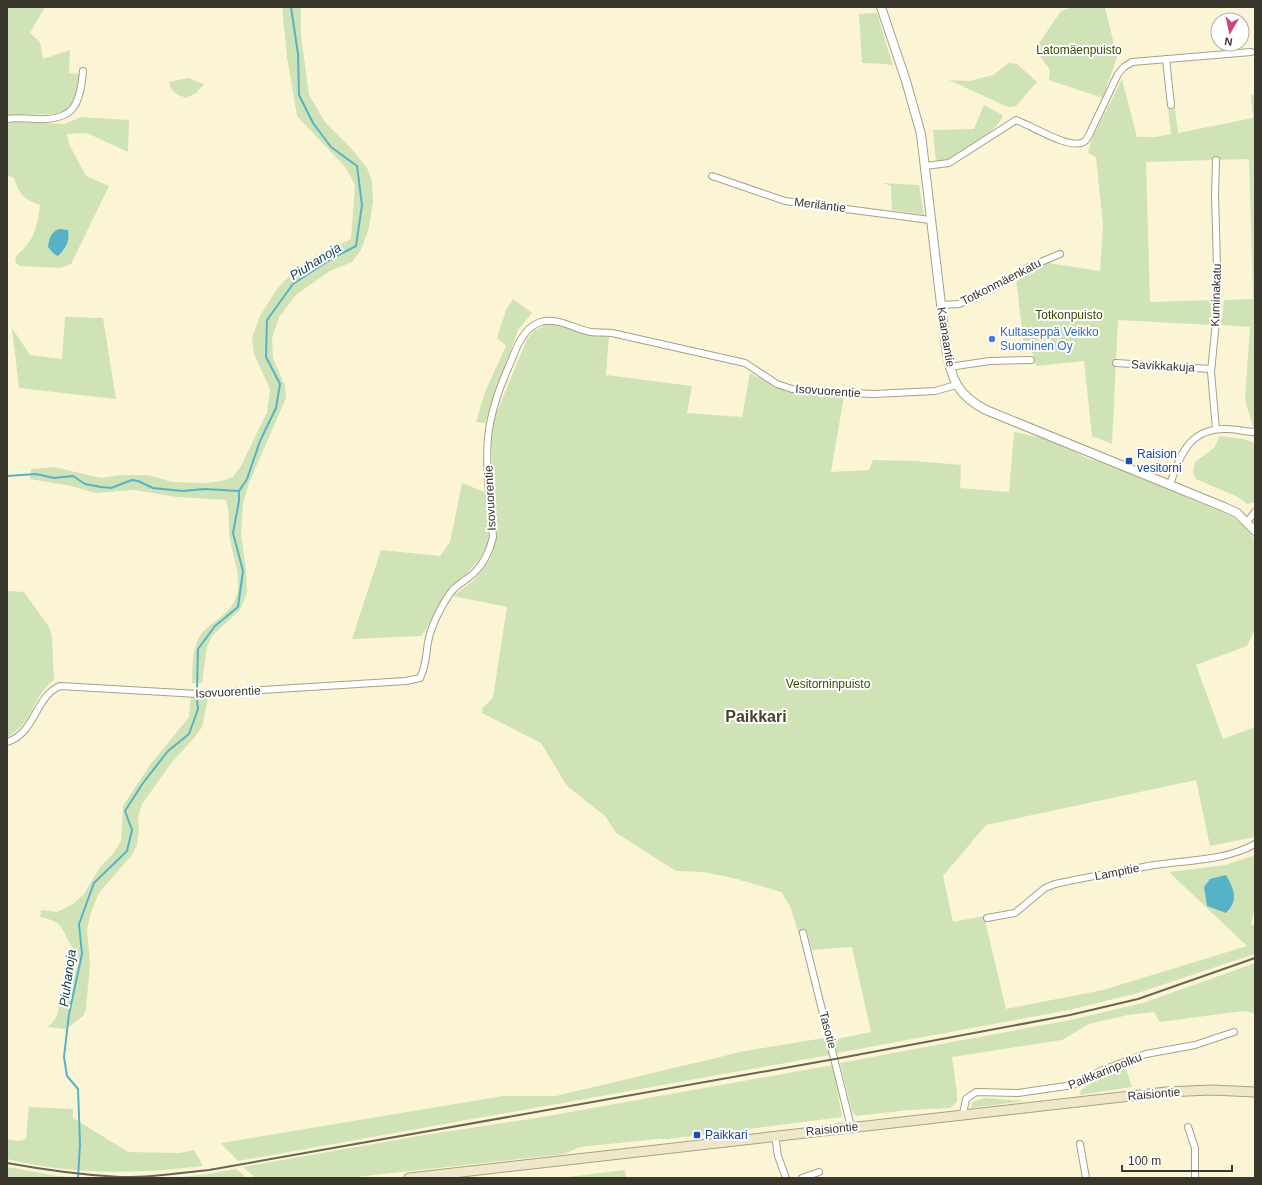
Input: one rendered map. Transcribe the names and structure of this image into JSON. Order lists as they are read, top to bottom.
{
  "streets": {
    "main road": ["Raisiontie"],
    "street": [
      "Meriläntie",
      "Totkonmäenkatu",
      "Kuminakatu",
      "Kaanaantie",
      "Savikkakuja",
      "Isovuorentie",
      "Lampitie",
      "Tasotie",
      "Paikkarinpolku"
    ]
  },
  "crossings": [
    ["Meriläntie", "Kaanaantie"],
    ["Totkonmäenkatu", "Kaanaantie"],
    ["Kuminakatu", "Savikkakuja"],
    ["Kaanaantie", "Isovuorentie"],
    ["Tasotie", "Raisiontie"],
    ["Paikkarinpolku", "Raisiontie"]
  ],
  "districts": ["Paikkari"],
  "water": ["Piuhanoja"],
  "parks": ["Latomäenpuisto", "Totkonpuisto", "Vesitorninpuisto"],
  "places": {
    "other": ["Kultaseppä Veikko Suominen Oy"],
    "transit": ["Raision vesitorni", "Paikkari"]
  },
  "scale_bar": "100 m",
  "north": "bottom"
}
